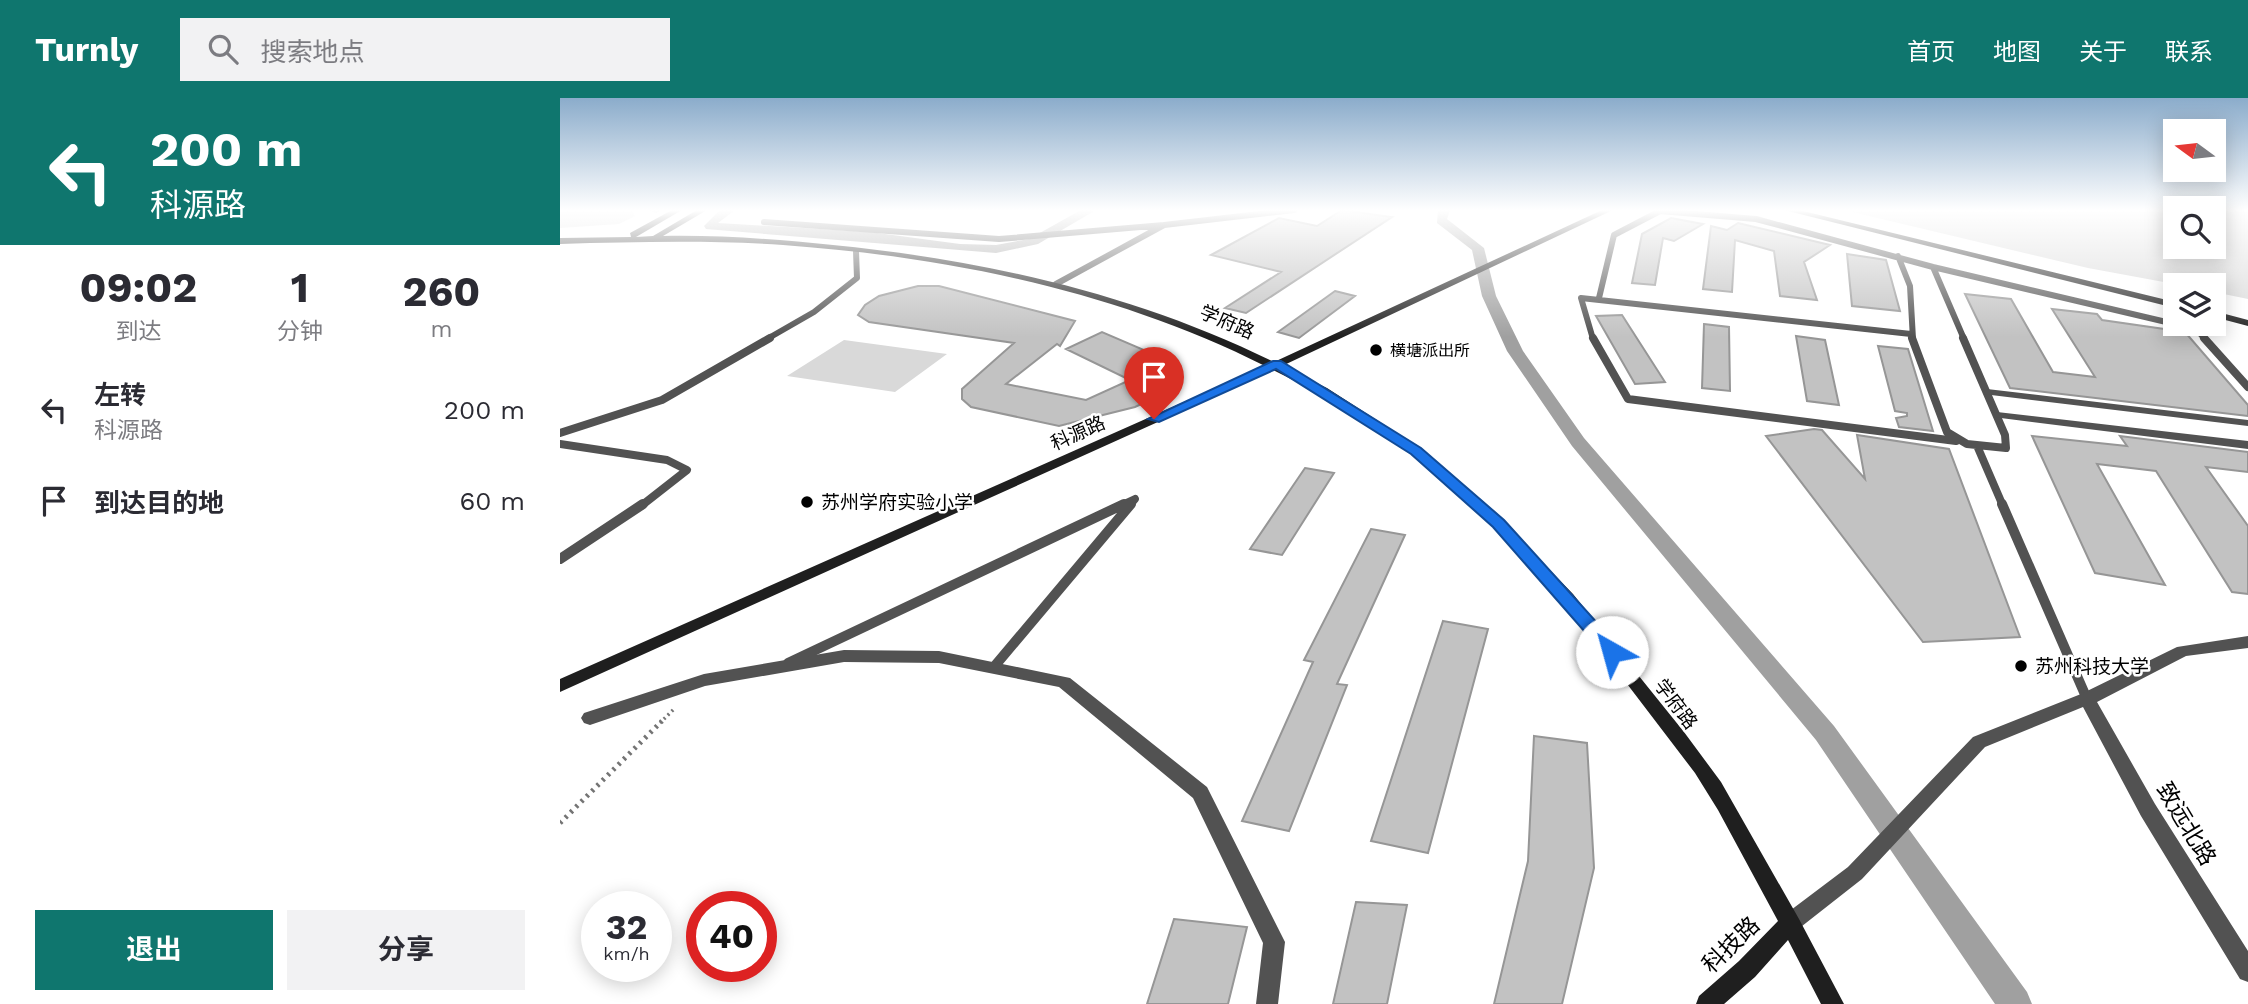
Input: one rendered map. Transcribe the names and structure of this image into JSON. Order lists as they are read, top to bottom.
{
  "streets": {
    "street": [
      "学府路",
      "科源路",
      "致远北路",
      "科技路"
    ]
  },
  "crossings": [
    ["学府路", "科源路"],
    ["学府路", "科技路"]
  ],
  "places": ["横塘派出所", "苏州学府实验小学", "苏州科技大学"],
  "north": "left",
  "page": {
    "header": "Turnly",
    "search": "搜索地点",
    "nav": [
      "首页",
      "地图",
      "关于",
      "联系"
    ],
    "turn": ["200 m", "科源路"],
    "eta": [
      "09:02",
      "到达",
      "1",
      "分钟",
      "260",
      "m"
    ],
    "list": [
      {
        "name": "左转",
        "note": "科源路",
        "value": "200 m"
      },
      {
        "name": "到达目的地",
        "value": "60 m"
      }
    ],
    "speed": "32 km/h",
    "limit": "40",
    "buttons": ["退出", "分享"]
  }
}
